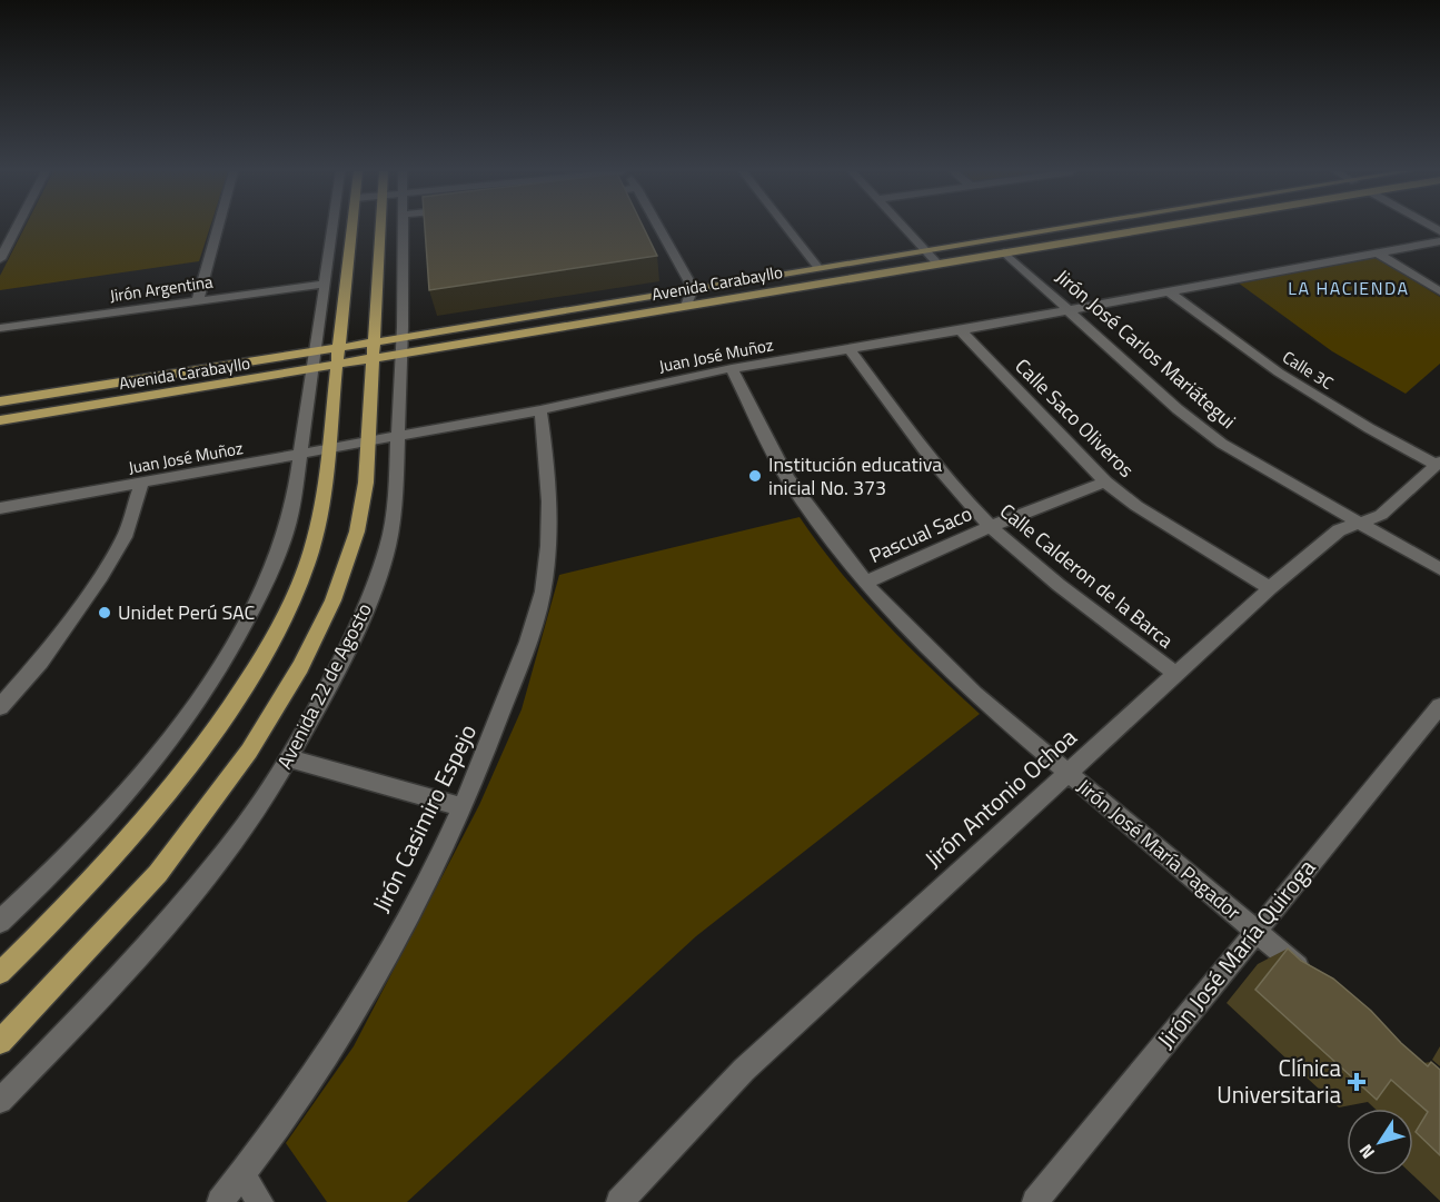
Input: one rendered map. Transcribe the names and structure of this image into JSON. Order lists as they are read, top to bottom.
{
  "streets": {
    "main road": ["Avenida Carabayllo", "Avenida 22 de Agosto"],
    "street": [
      "Jirón Argentina",
      "Jirón José Carlos Mariátegui",
      "Juan José Muñoz",
      "Calle 3C",
      "Calle Saco Oliveros",
      "Pascual Saco",
      "Calle Calderon de la Barca",
      "Jirón Antonio Ochoa",
      "Jirón Casimiro Espejo",
      "Jirón José María Pagador",
      "Jirón José María Quiroga"
    ]
  },
  "crossings": [
    ["Avenida Carabayllo", "Jirón José Carlos Mariátegui"],
    ["Avenida Carabayllo", "Avenida 22 de Agosto"],
    ["Jirón José Carlos Mariátegui", "Juan José Muñoz"],
    ["Jirón José Carlos Mariátegui", "Jirón Antonio Ochoa"],
    ["Juan José Muñoz", "Calle 3C"],
    ["Juan José Muñoz", "Calle Saco Oliveros"],
    ["Juan José Muñoz", "Calle Calderon de la Barca"],
    ["Juan José Muñoz", "Avenida 22 de Agosto"],
    ["Juan José Muñoz", "Jirón Casimiro Espejo"],
    ["Juan José Muñoz", "Jirón José María Pagador"],
    ["Calle 3C", "Jirón Antonio Ochoa"],
    ["Calle Saco Oliveros", "Pascual Saco"],
    ["Calle Saco Oliveros", "Jirón Antonio Ochoa"],
    ["Pascual Saco", "Calle Calderon de la Barca"],
    ["Pascual Saco", "Jirón José María Pagador"],
    ["Calle Calderon de la Barca", "Jirón Antonio Ochoa"],
    ["Jirón Antonio Ochoa", "Jirón José María Pagador"],
    ["Jirón José María Pagador", "Jirón José María Quiroga"]
  ],
  "districts": ["LA HACIENDA"],
  "places": {
    "other": ["Institución educativa inicial No. 373", "Unidet Perú SAC"],
    "health": ["Clínica Universitaria"]
  },
  "north": "bottom left"
}
